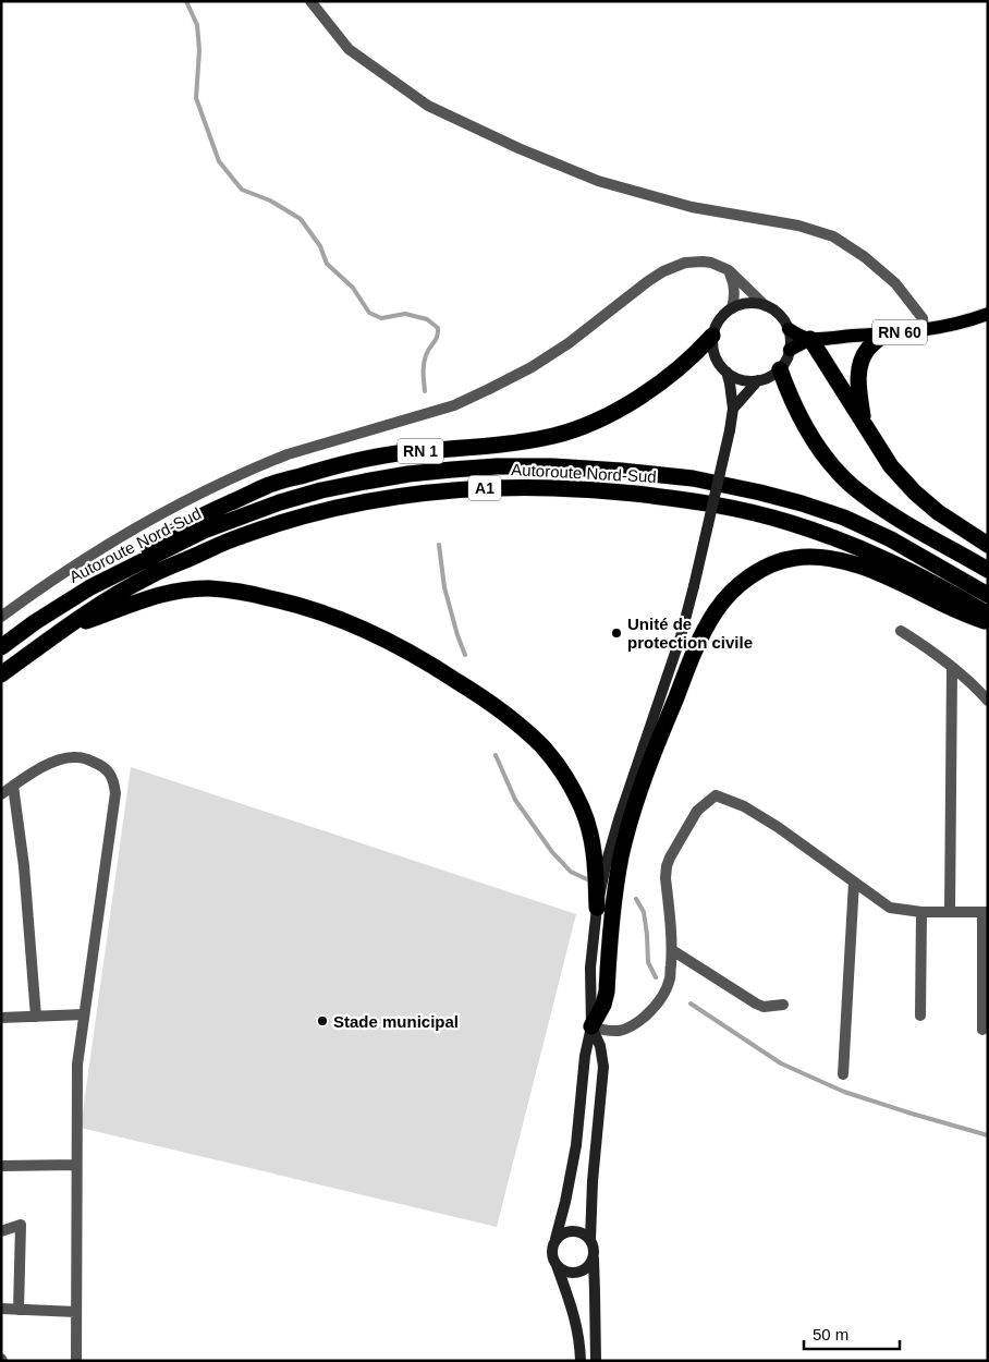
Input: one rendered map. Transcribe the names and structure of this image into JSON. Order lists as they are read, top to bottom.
{
  "streets": {
    "highway": ["RN 1", "Autoroute Nord-Sud", "A1"],
    "main road": ["RN 60"]
  },
  "crossings": [
    ["RN 60", "RN 1"],
    ["RN 1", "Autoroute Nord-Sud"]
  ],
  "places": ["Unité de protection civile", "Stade municipal"],
  "scale_bar": "50 m"
}
